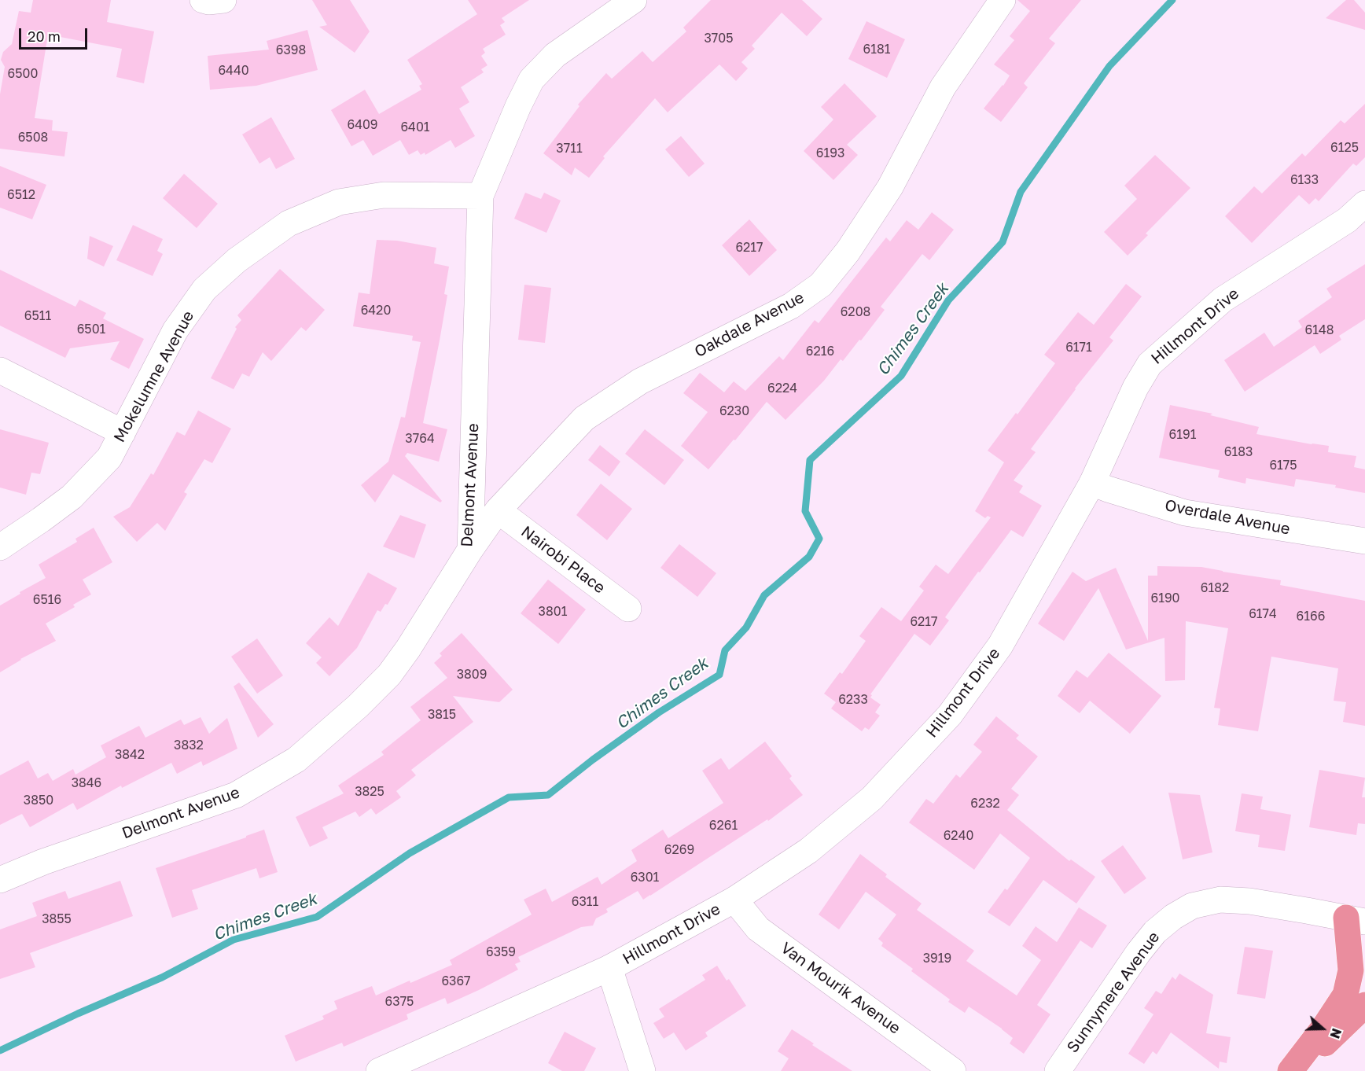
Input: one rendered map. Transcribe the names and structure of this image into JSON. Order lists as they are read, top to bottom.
{
  "streets": {
    "street": [
      "Oakdale Avenue",
      "Hillmont Drive",
      "Mokelumne Avenue",
      "Delmont Avenue",
      "Overdale Avenue",
      "Nairobi Place",
      "Van Mourik Avenue",
      "Sunnymere Avenue"
    ]
  },
  "crossings": [
    ["Oakdale Avenue", "Delmont Avenue"],
    ["Oakdale Avenue", "Nairobi Place"],
    ["Hillmont Drive", "Overdale Avenue"],
    ["Hillmont Drive", "Van Mourik Avenue"],
    ["Mokelumne Avenue", "Delmont Avenue"]
  ],
  "water": ["Chimes Creek"],
  "house_numbers": [
    "3705",
    "6181",
    "6398",
    "6440",
    "6500",
    "6409",
    "6401",
    "6508",
    "6125",
    "3711",
    "6193",
    "6133",
    "6512",
    "6217",
    "6420",
    "6208",
    "6511",
    "6501",
    "6148",
    "6171",
    "6216",
    "6224",
    "6230",
    "6191",
    "3764",
    "6183",
    "6175",
    "6182",
    "6190",
    "6516",
    "3801",
    "6174",
    "6166",
    "6217",
    "3809",
    "6233",
    "3815",
    "3832",
    "3842",
    "3846",
    "3825",
    "3850",
    "6232",
    "6261",
    "6240",
    "6269",
    "6301",
    "6311",
    "3855",
    "6359",
    "3919",
    "6367",
    "6375"
  ],
  "scale_bar": "20 m",
  "north": "right"
}
